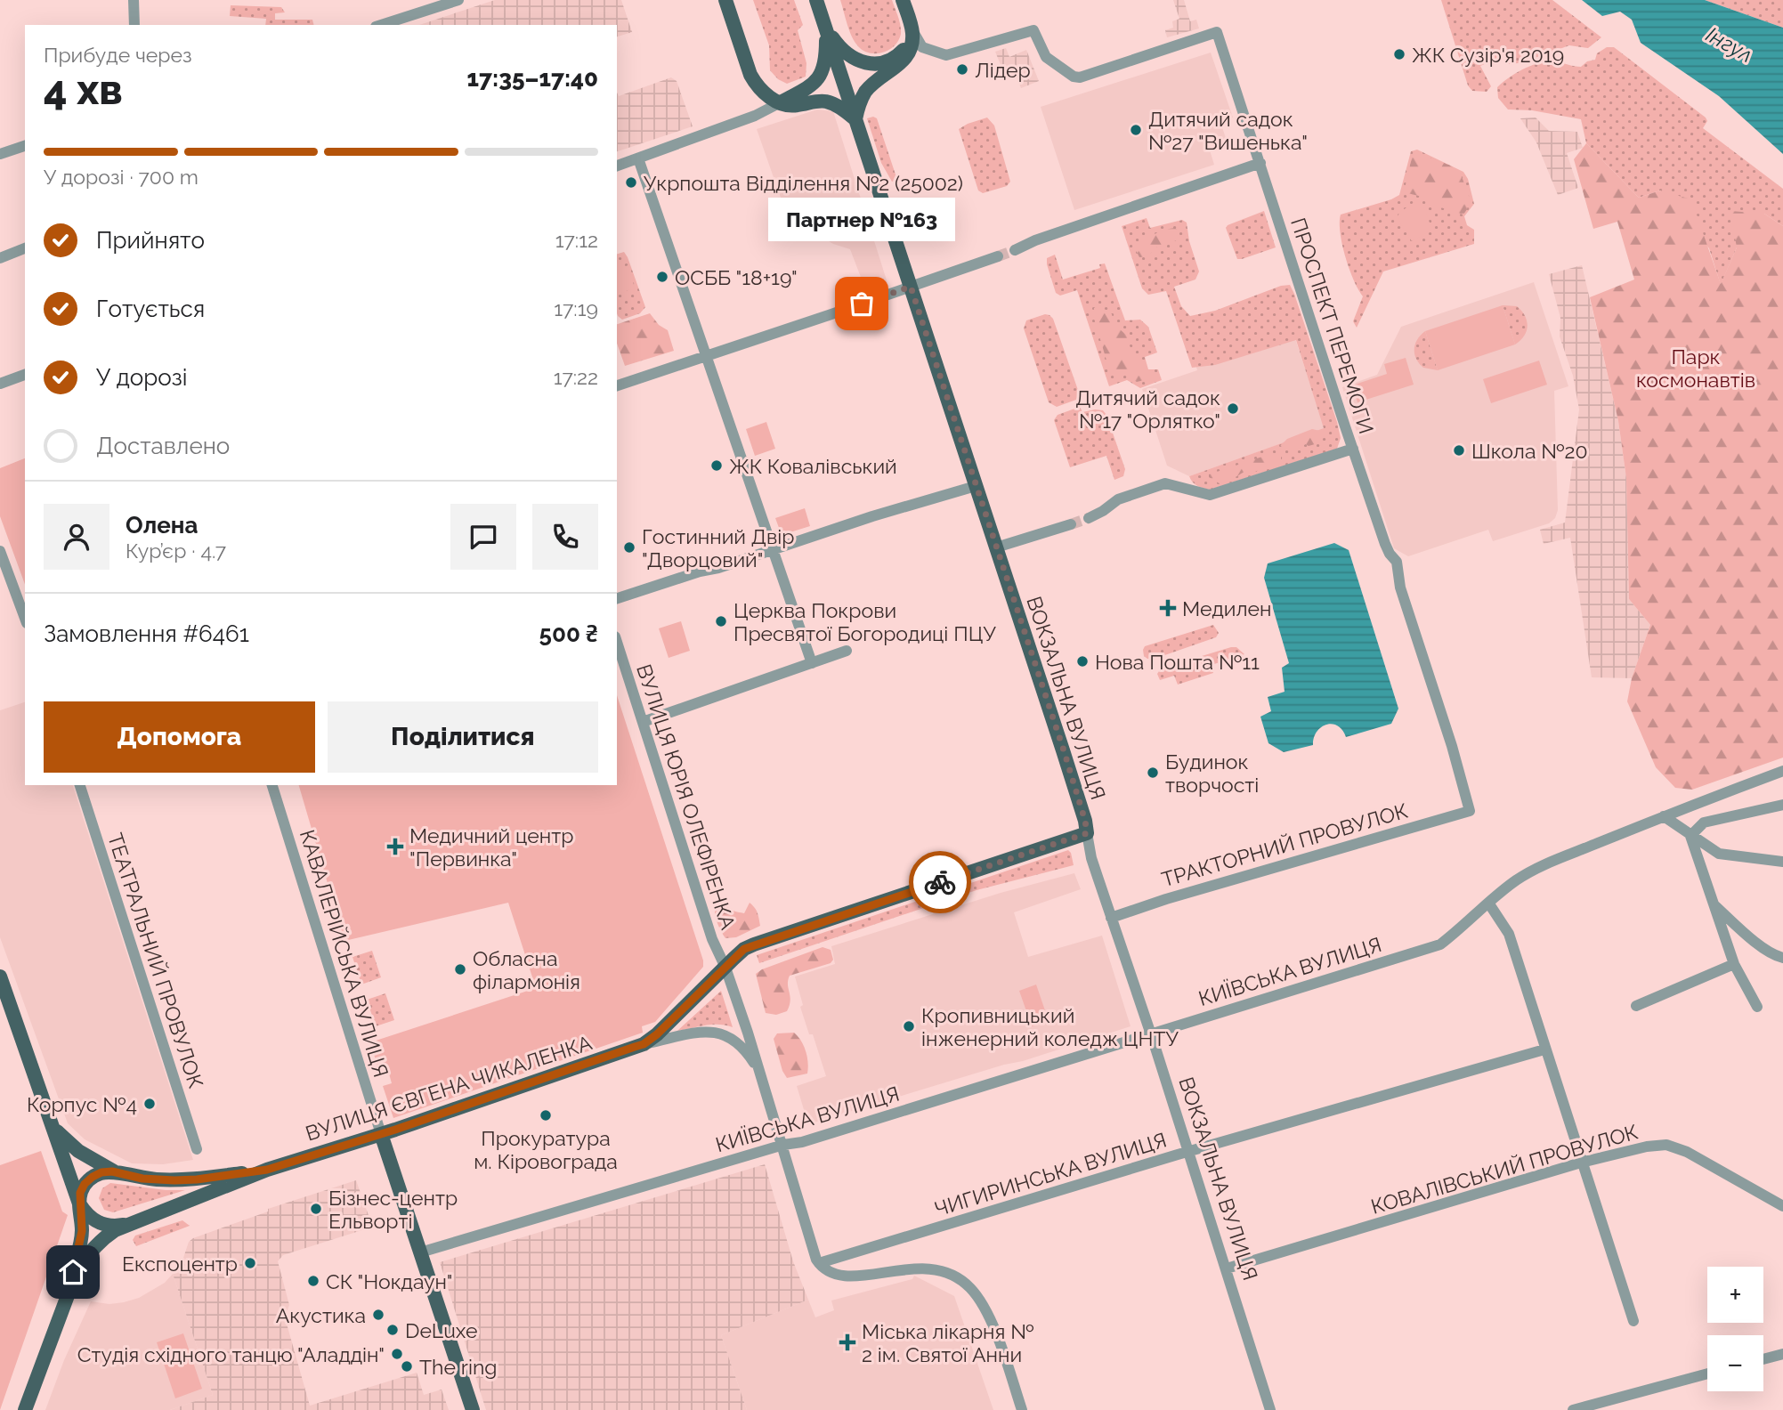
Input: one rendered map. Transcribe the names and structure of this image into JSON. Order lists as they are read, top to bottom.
{
  "streets": {
    "main road": ["ВОКЗАЛЬНА ВУЛИЦЯ", "ВУЛИЦЯ ЄВГЕНА ЧИКАЛЕНКА"],
    "street": [
      "ПРОСПЕКТ ПЕРЕМОГИ",
      "ВУЛИЦЯ ЮРІЯ ОЛЕФІРЕНКА",
      "ТРАКТОРНИЙ ПРОВУЛОК",
      "КАВАЛЕРІЙСЬКА ВУЛИЦЯ",
      "ТЕАТРАЛЬНИЙ ПРОВУЛОК",
      "КИЇВСЬКА ВУЛИЦЯ",
      "КОВАЛІВСЬКИЙ ПРОВУЛОК",
      "ЧИГИРИНСЬКА ВУЛИЦЯ"
    ]
  },
  "crossings": [
    ["ПРОСПЕКТ ПЕРЕМОГИ", "ТРАКТОРНИЙ ПРОВУЛОК"],
    ["ВОКЗАЛЬНА ВУЛИЦЯ", "ТРАКТОРНИЙ ПРОВУЛОК"],
    ["ВОКЗАЛЬНА ВУЛИЦЯ", "КИЇВСЬКА ВУЛИЦЯ"],
    ["ВОКЗАЛЬНА ВУЛИЦЯ", "ВУЛИЦЯ ЄВГЕНА ЧИКАЛЕНКА"],
    ["ВОКЗАЛЬНА ВУЛИЦЯ", "КОВАЛІВСЬКИЙ ПРОВУЛОК"],
    ["ВОКЗАЛЬНА ВУЛИЦЯ", "ЧИГИРИНСЬКА ВУЛИЦЯ"],
    ["ВУЛИЦЯ ЮРІЯ ОЛЕФІРЕНКА", "КИЇВСЬКА ВУЛИЦЯ"],
    ["ВУЛИЦЯ ЮРІЯ ОЛЕФІРЕНКА", "ВУЛИЦЯ ЄВГЕНА ЧИКАЛЕНКА"],
    ["ВУЛИЦЯ ЮРІЯ ОЛЕФІРЕНКА", "ЧИГИРИНСЬКА ВУЛИЦЯ"],
    ["КАВАЛЕРІЙСЬКА ВУЛИЦЯ", "ВУЛИЦЯ ЄВГЕНА ЧИКАЛЕНКА"]
  ],
  "water": ["Інгул"],
  "parks": ["Парк космонавтів"],
  "places": {
    "other": [
      "ЖК Сузір'я 2019",
      "Лідер",
      "Дитячий садок №27 \"Вишенька\"",
      "Укрпошта Відділення №2 (25002)",
      "ОСББ \"18+19\"",
      "Партнер №163",
      "Дитячий садок №17 \"Орлятко\"",
      "Школа №20",
      "ЖК Ковалівський",
      "Гостинний Двір \"Дворцовий\"",
      "Церква Покрови Пресвятої Богородиці ПЦУ",
      "Нова Пошта №11",
      "Будинок творчості",
      "Обласна філармонія",
      "Кропивницький інженерний коледж ЦНТУ",
      "Корпус №4",
      "Прокуратура м. Кіровограда",
      "Бізнес-центр Ельворті",
      "Експоцентр",
      "СК \"Нокдаун\"",
      "Акустика",
      "DeLuxe",
      "Студія східного танцю \"Аладдін\"",
      "The ring"
    ],
    "health": ["Медилен", "Медичний центр \"Первинка\"", "Міська лікарня № 2 ім. Святої Анни"]
  },
  "page": {
    "heading": ["4 хв", "Прибуде через", "17:35–17:40"],
    "panel": [
      "Олена",
      "Кур’єр · 4.7",
      "Замовлення #6461",
      "500 ₴"
    ],
    "bar": "У дорозі · 700 m",
    "bubble": "Партнер №163",
    "list": [
      ["Прийнято", "17:12"],
      ["Готується", "17:19"],
      ["У дорозі", "17:22"],
      "Доставлено"
    ],
    "buttons": ["Допомога", "Поділитися"],
    "map_buttons": ["+", "−"]
  }
}
